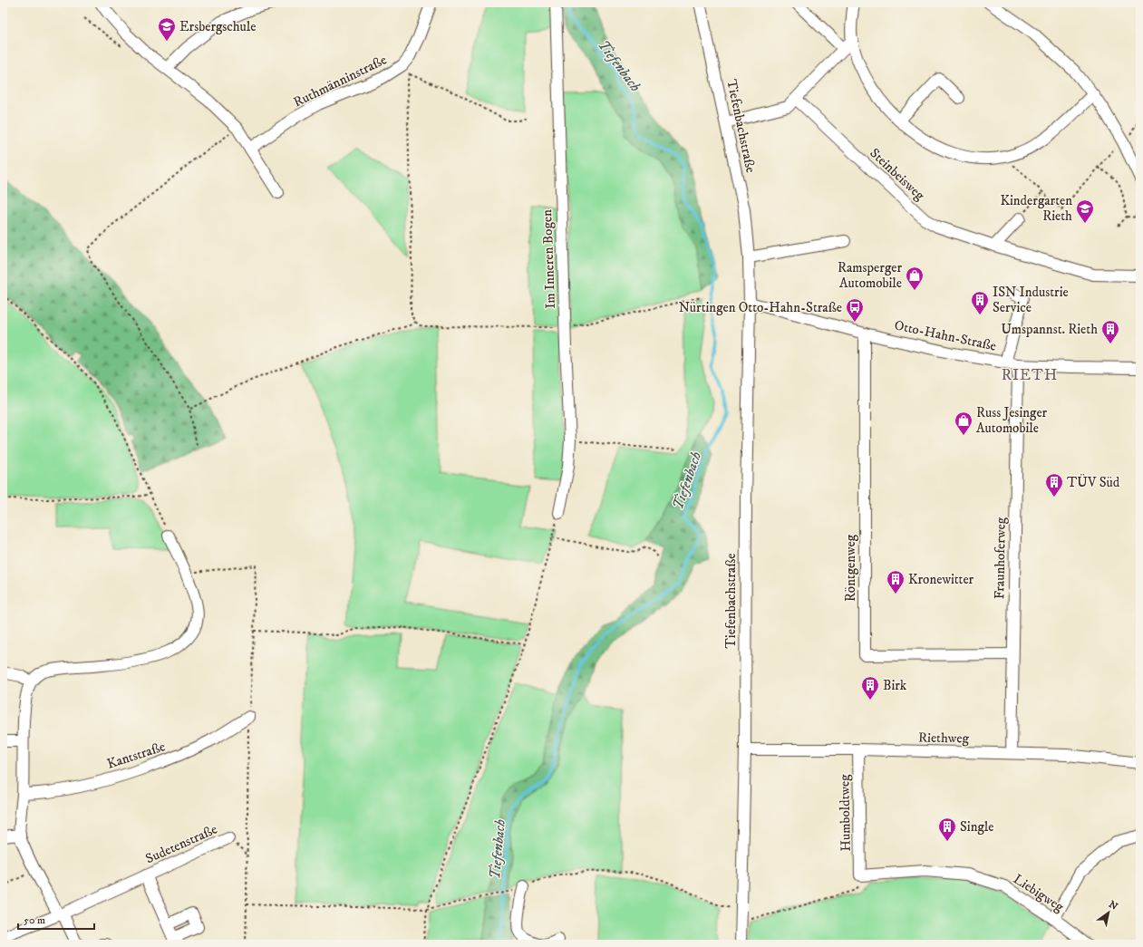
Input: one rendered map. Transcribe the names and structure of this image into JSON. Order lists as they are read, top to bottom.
{
  "streets": {
    "street": [
      "Ruthmänninstraße",
      "Tiefenbachstraße",
      "Steinbeisweg",
      "Im Inneren Bogen",
      "Otto-Hahn-Straße",
      "Fraunhoferweg",
      "Röntgenweg",
      "Riethweg",
      "Kantstraße",
      "Humboldtweg",
      "Sudetenstraße",
      "Liebigweg"
    ]
  },
  "crossings": [
    ["Tiefenbachstraße", "Otto-Hahn-Straße"],
    ["Tiefenbachstraße", "Riethweg"],
    ["Otto-Hahn-Straße", "Fraunhoferweg"],
    ["Otto-Hahn-Straße", "Röntgenweg"],
    ["Fraunhoferweg", "Röntgenweg"],
    ["Fraunhoferweg", "Riethweg"],
    ["Riethweg", "Humboldtweg"],
    ["Humboldtweg", "Liebigweg"]
  ],
  "districts": ["RIETH"],
  "water": ["Tiefenbach"],
  "places": {
    "school or university": ["Ersbergschule", "Kindergarten Rieth"],
    "shop": ["Ramsperger Automobile", "Russ Jesinger Automobile"],
    "building": [
      "ISN Industrie Service",
      "Umspannst. Rieth",
      "TÜV Süd",
      "Kronewitter",
      "Birk",
      "Single"
    ],
    "bus stop": ["Nürtingen Otto-Hahn-Straße"]
  },
  "scale_bar": "50 m",
  "north": "top right"
}
